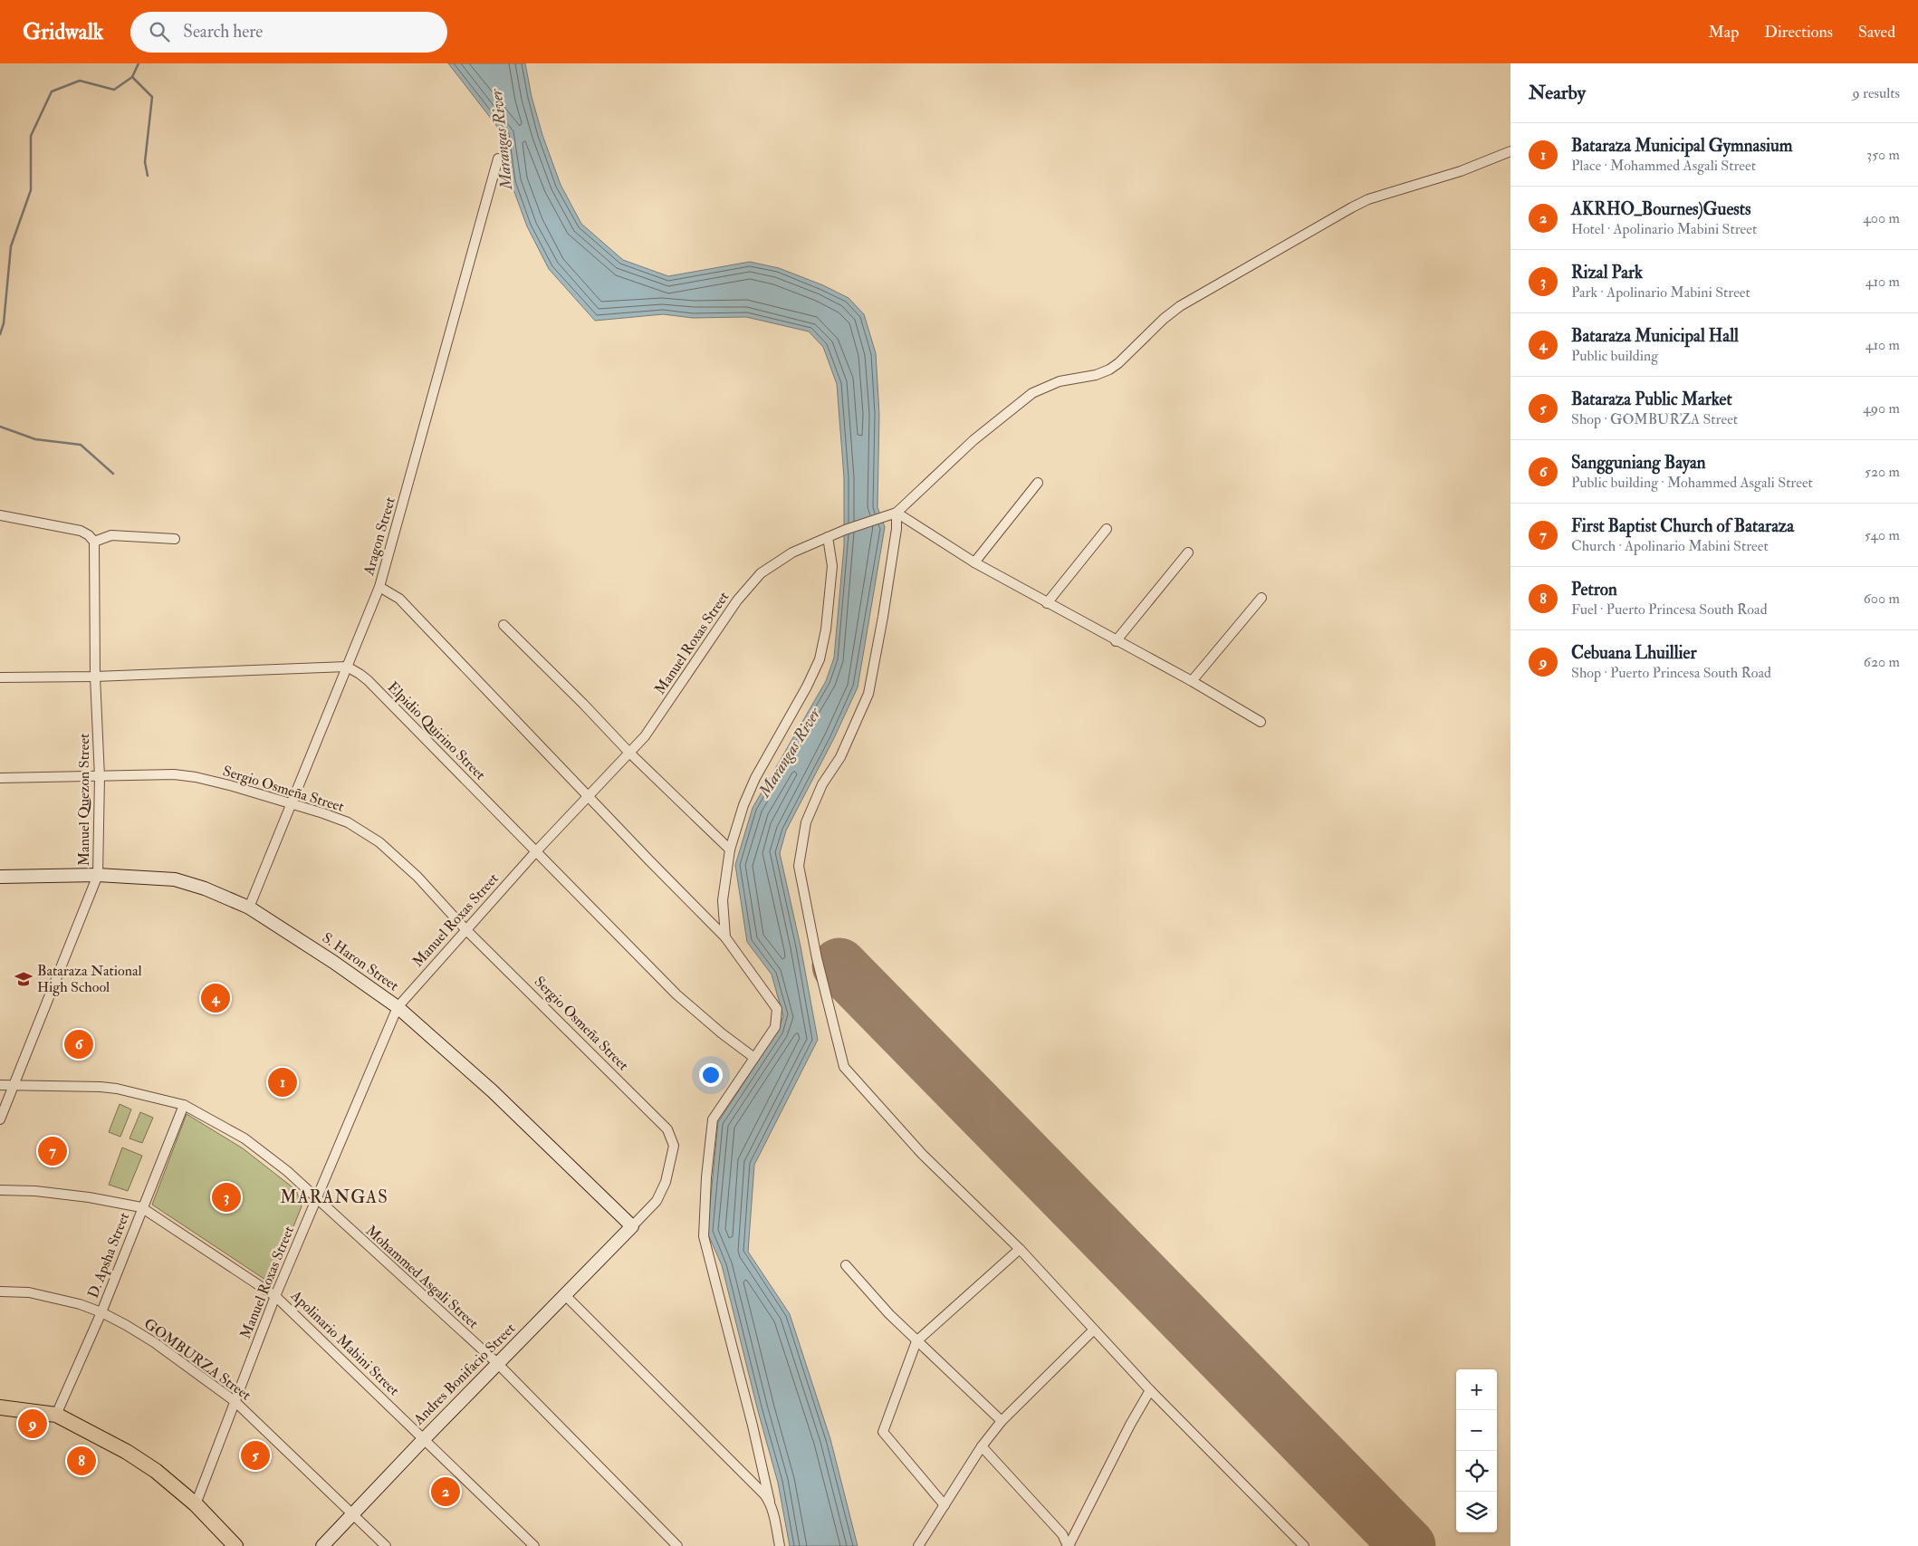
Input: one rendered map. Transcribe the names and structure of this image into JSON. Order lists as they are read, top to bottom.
{
  "streets": {
    "street": [
      "Aragon Street",
      "Manuel Roxas Street",
      "Elpidio Quirino Street",
      "Sergio Osmeña Street",
      "Manuel Quezon Street",
      "S. Haron Street",
      "D. Apsha Street",
      "Mohammed Asgali Street",
      "Apolinario Mabini Street",
      "GOMBURZA Street",
      "Andres Bonifacio Street"
    ]
  },
  "crossings": [
    ["Aragon Street", "Elpidio Quirino Street"],
    ["Aragon Street", "Sergio Osmeña Street"],
    ["Aragon Street", "S. Haron Street"],
    ["Manuel Roxas Street", "Elpidio Quirino Street"],
    ["Manuel Roxas Street", "Sergio Osmeña Street"],
    ["Manuel Roxas Street", "S. Haron Street"],
    ["Manuel Roxas Street", "Mohammed Asgali Street"],
    ["Manuel Roxas Street", "Apolinario Mabini Street"],
    ["Manuel Roxas Street", "GOMBURZA Street"],
    ["Sergio Osmeña Street", "Manuel Quezon Street"],
    ["Sergio Osmeña Street", "S. Haron Street"],
    ["Sergio Osmeña Street", "Andres Bonifacio Street"],
    ["Manuel Quezon Street", "S. Haron Street"],
    ["Manuel Quezon Street", "Mohammed Asgali Street"],
    ["S. Haron Street", "Andres Bonifacio Street"],
    ["D. Apsha Street", "Mohammed Asgali Street"],
    ["D. Apsha Street", "Apolinario Mabini Street"],
    ["D. Apsha Street", "GOMBURZA Street"],
    ["Mohammed Asgali Street", "Andres Bonifacio Street"],
    ["Apolinario Mabini Street", "Andres Bonifacio Street"],
    ["GOMBURZA Street", "Andres Bonifacio Street"]
  ],
  "districts": ["MARANGAS"],
  "water": ["Marangas River"],
  "places": {
    "school or university": ["Bataraza National High School"]
  },
  "page": {
    "header": "Gridwalk",
    "search": "Search here",
    "nav": ["Map", "Directions", "Saved"],
    "heading": ["Nearby", "9 results"],
    "list": [
      {
        "mark": "1",
        "name": "Bataraza Municipal Gymnasium",
        "note": "Place · Mohammed Asgali Street",
        "value": "350 m"
      },
      {
        "mark": "2",
        "name": "AKRHO_Bournes)Guests",
        "note": "Hotel · Apolinario Mabini Street",
        "value": "400 m"
      },
      {
        "mark": "3",
        "name": "Rizal Park",
        "note": "Park · Apolinario Mabini Street",
        "value": "410 m"
      },
      {
        "mark": "4",
        "name": "Bataraza Municipal Hall",
        "note": "Public building",
        "value": "410 m"
      },
      {
        "mark": "5",
        "name": "Bataraza Public Market",
        "note": "Shop · GOMBURZA Street",
        "value": "490 m"
      },
      {
        "mark": "6",
        "name": "Sangguniang Bayan",
        "note": "Public building · Mohammed Asgali Street",
        "value": "520 m"
      },
      {
        "mark": "7",
        "name": "First Baptist Church of Bataraza",
        "note": "Church · Apolinario Mabini Street",
        "value": "540 m"
      },
      {
        "mark": "8",
        "name": "Petron",
        "note": "Fuel · Puerto Princesa South Road",
        "value": "600 m"
      },
      {
        "mark": "9",
        "name": "Cebuana Lhuillier",
        "note": "Shop · Puerto Princesa South Road",
        "value": "620 m"
      }
    ],
    "pins": [
      "4",
      "6",
      "1",
      "7",
      "3",
      "9",
      "5",
      "8",
      "2"
    ],
    "map_buttons": ["+", "−"]
  }
}
